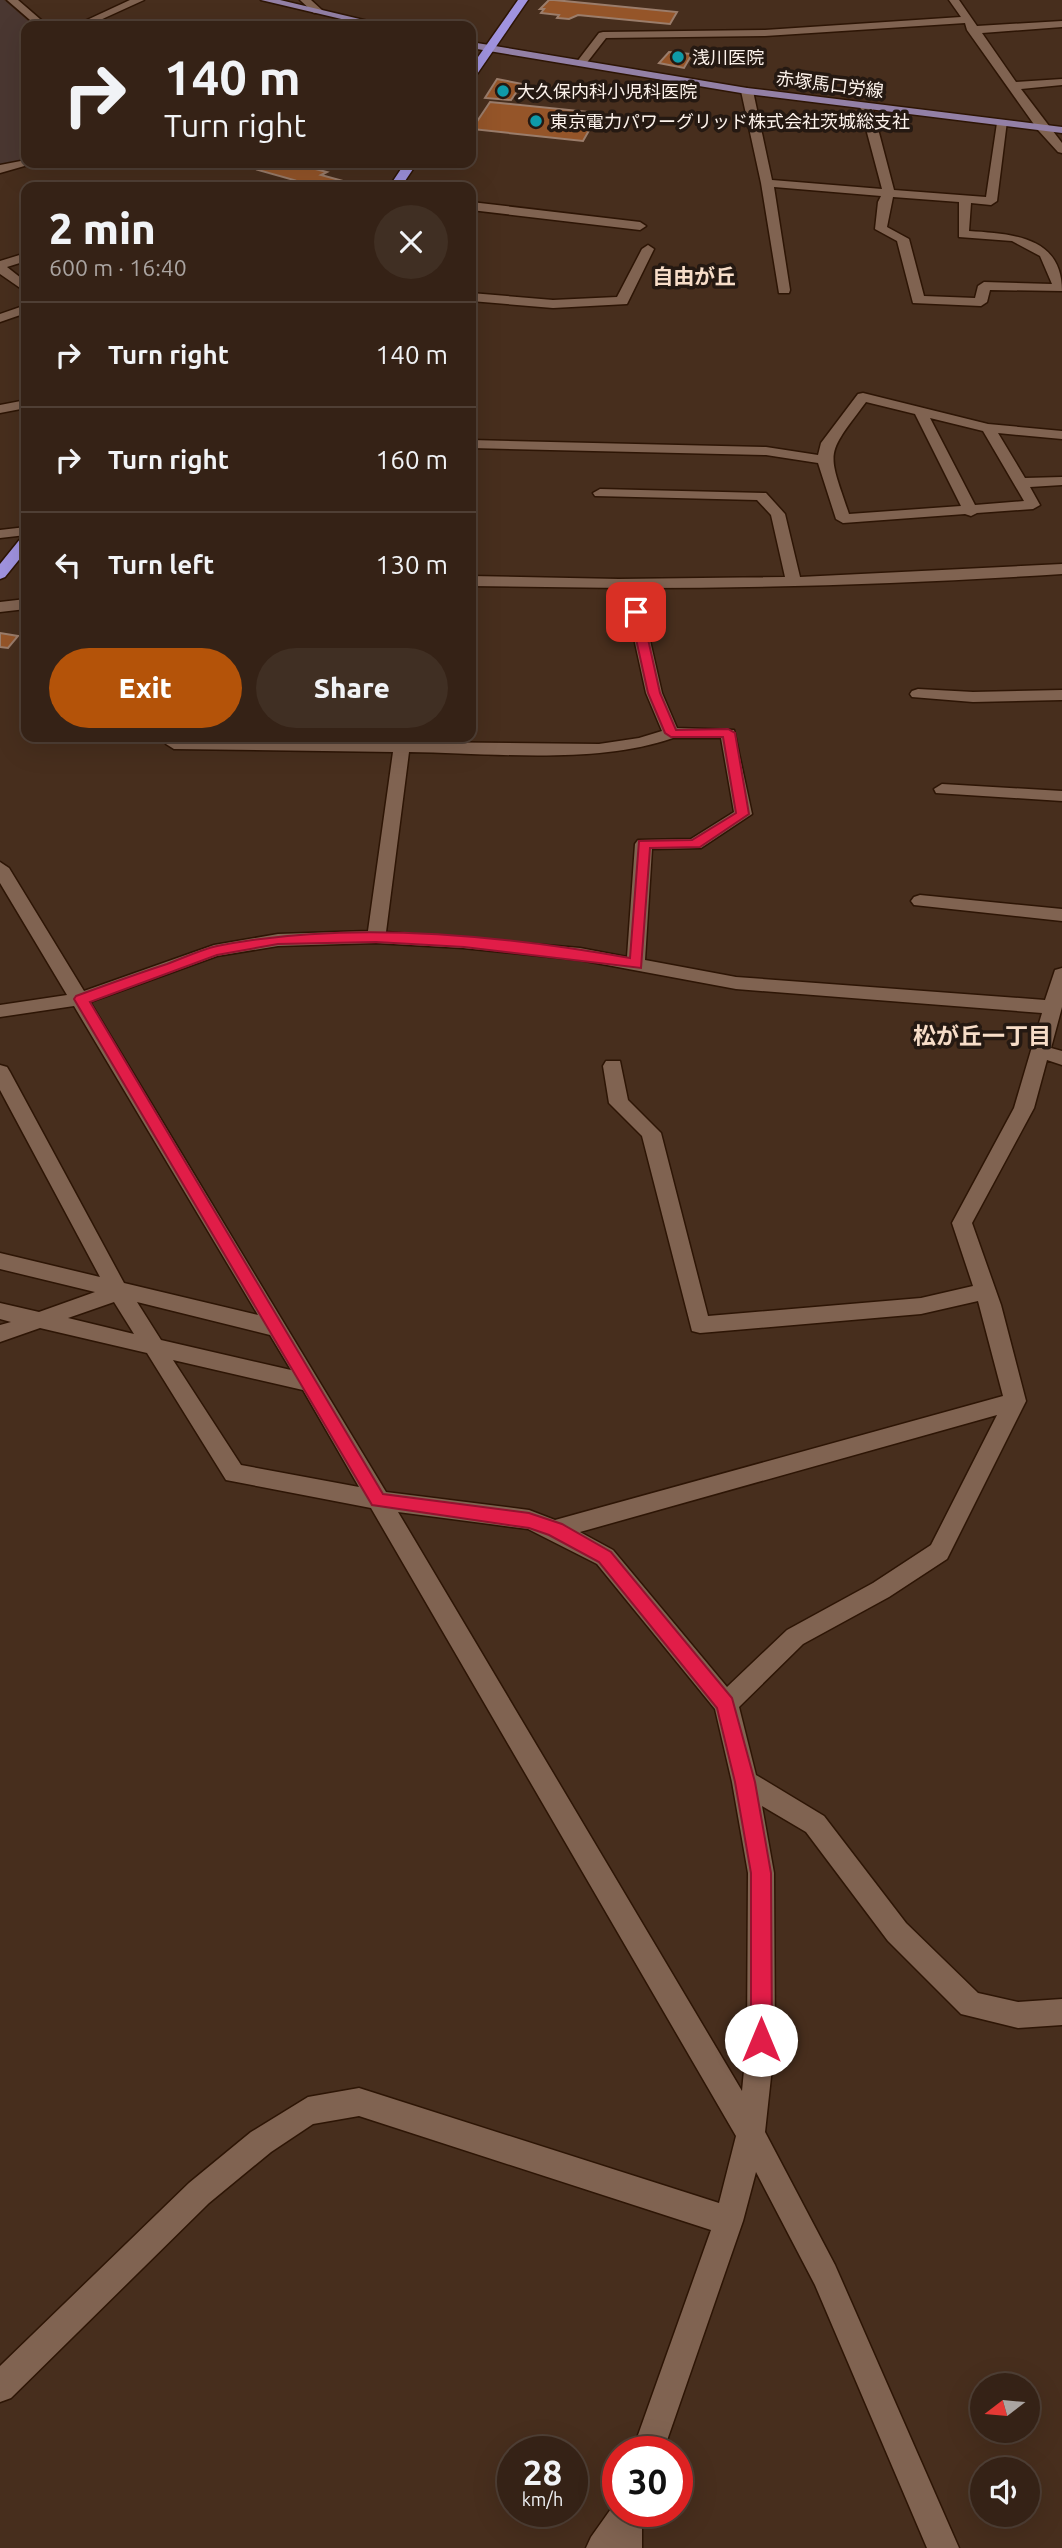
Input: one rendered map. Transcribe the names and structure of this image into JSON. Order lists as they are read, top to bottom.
{
  "streets": {
    "main road": ["赤塚馬口労線"]
  },
  "districts": ["自由が丘", "松が丘一丁目"],
  "places": ["浅川医院", "大久保内科小児科医院", "東京電力パワーグリッド株式会社茨城総支社"],
  "north": "left",
  "page": {
    "turn": ["140 m", "Turn right"],
    "heading": ["2 min", "600 m · 16:40"],
    "list": [
      {
        "name": "Turn right",
        "value": "140 m"
      },
      {
        "name": "Turn right",
        "value": "160 m"
      },
      {
        "name": "Turn left",
        "value": "130 m"
      }
    ],
    "buttons": ["Exit", "Share"],
    "speed": "28 km/h",
    "limit": "30"
  }
}
